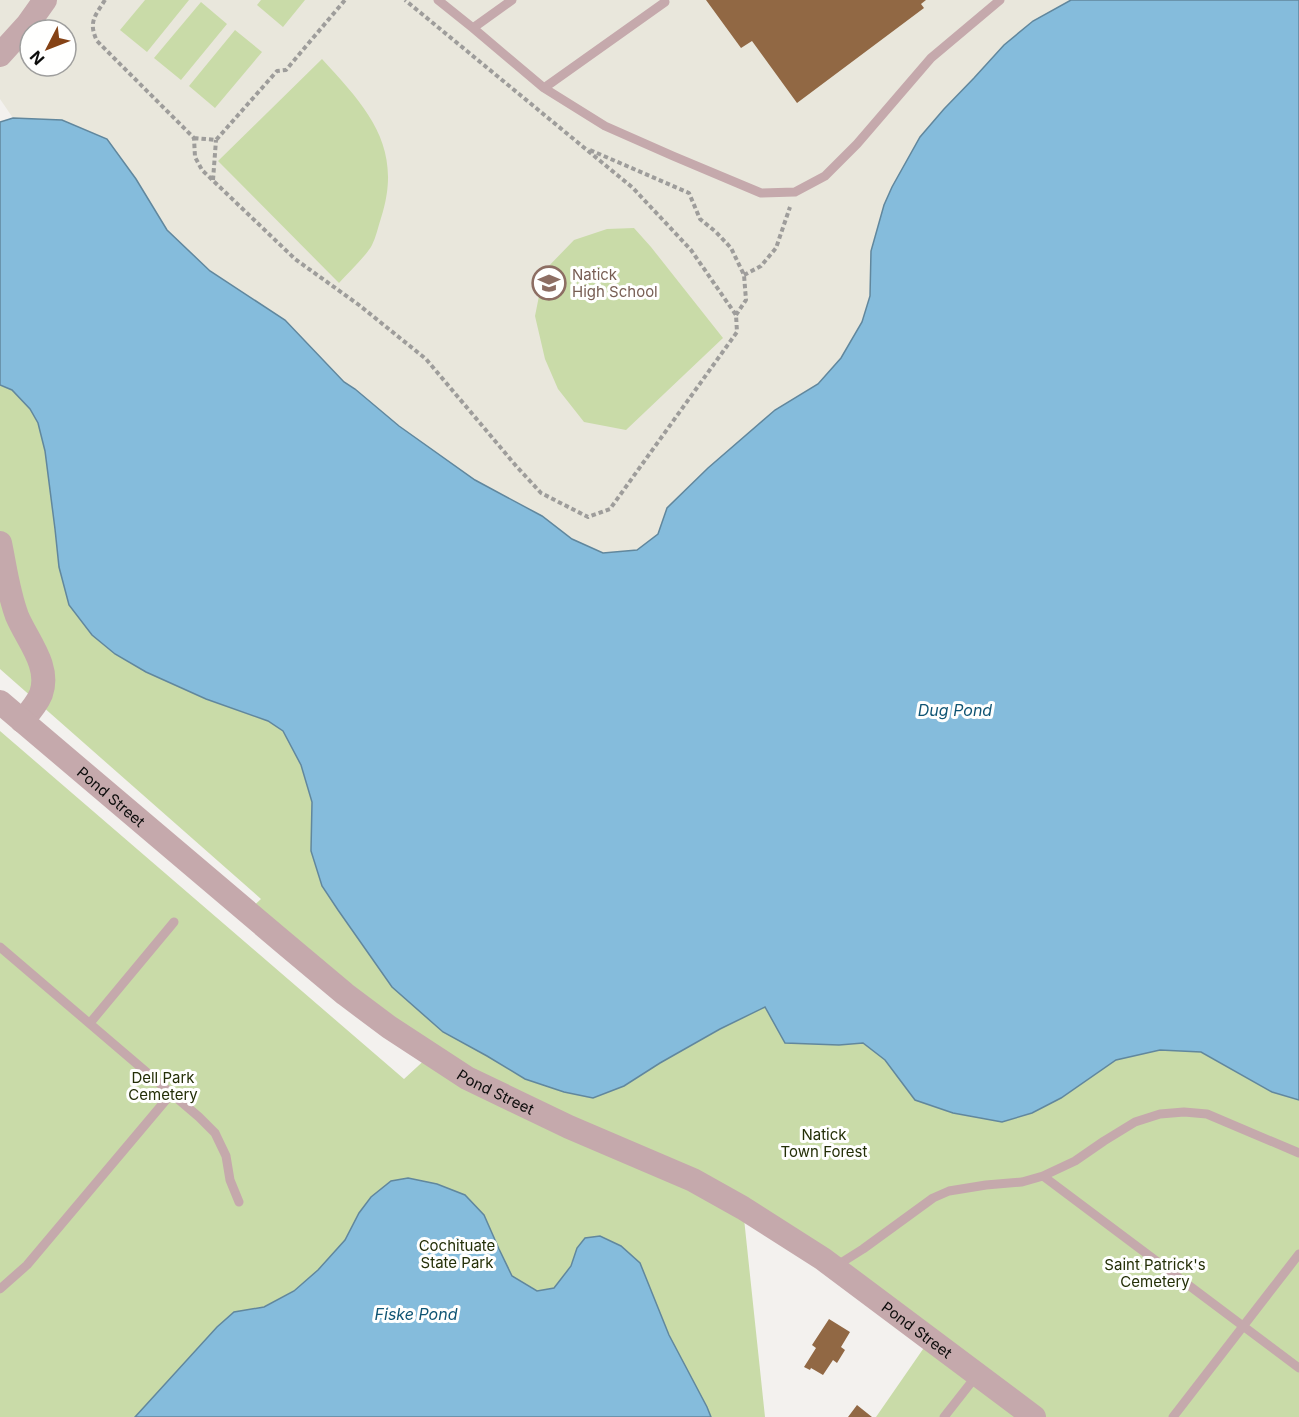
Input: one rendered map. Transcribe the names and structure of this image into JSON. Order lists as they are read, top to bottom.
{
  "streets": {
    "street": ["Pond Street"]
  },
  "water": ["Dug Pond", "Fiske Pond"],
  "parks": [
    "Dell Park Cemetery",
    "Natick Town Forest",
    "Cochituate State Park",
    "Saint Patrick's Cemetery"
  ],
  "places": {
    "school or university": ["Natick High School"]
  },
  "north": "bottom left"
}
